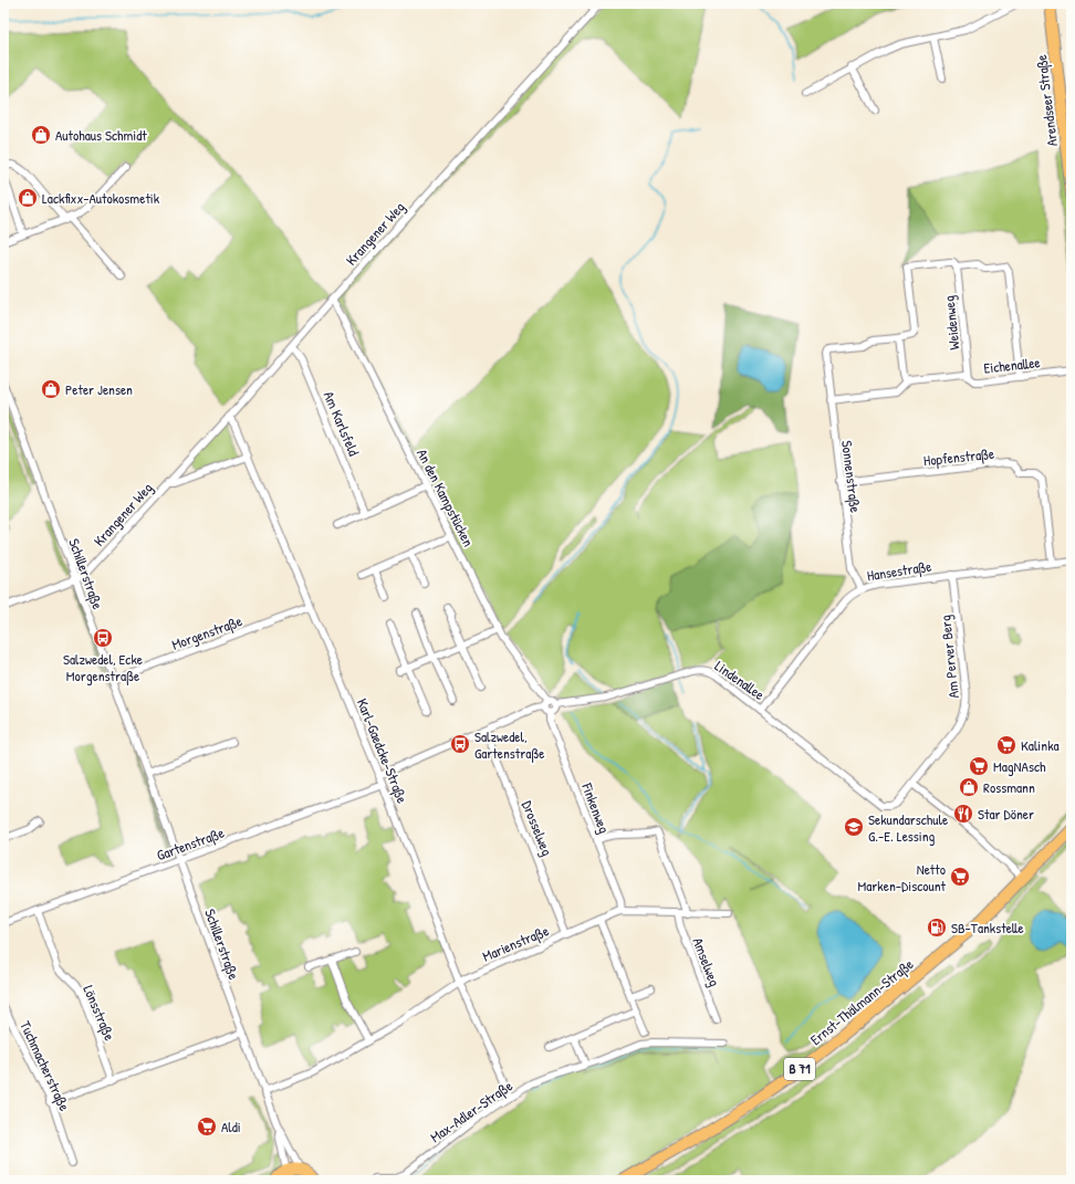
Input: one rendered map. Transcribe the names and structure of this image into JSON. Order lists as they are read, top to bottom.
{
  "streets": {
    "main road": ["Arendseer Straße", "Ernst-Thälmann-Straße", "B 71"],
    "street": [
      "Krangener Weg",
      "Weidenweg",
      "Eichenallee",
      "Am Karlsfeld",
      "Hopfenstraße",
      "Sonnenstraße",
      "An den Kampstücken",
      "Hansestraße",
      "Schillerstraße",
      "Morgenstraße",
      "Am Perver Berg",
      "Lindenallee",
      "Karl-Gaedcke-Straße",
      "Finkenweg",
      "Drosselweg",
      "Gartenstraße",
      "Marienstraße",
      "Amselweg",
      "Lönsstraße",
      "Tuchmacherstraße",
      "Max-Adler-Straße"
    ]
  },
  "crossings": [
    ["Krangener Weg", "Am Karlsfeld"],
    ["Krangener Weg", "An den Kampstücken"],
    ["Krangener Weg", "Schillerstraße"],
    ["Krangener Weg", "Karl-Gaedcke-Straße"],
    ["Weidenweg", "Eichenallee"],
    ["Eichenallee", "Sonnenstraße"],
    ["Hopfenstraße", "Sonnenstraße"],
    ["Hopfenstraße", "Hansestraße"],
    ["Sonnenstraße", "Hansestraße"],
    ["An den Kampstücken", "Lindenallee"],
    ["An den Kampstücken", "Finkenweg"],
    ["Hansestraße", "Am Perver Berg"],
    ["Hansestraße", "Lindenallee"],
    ["Schillerstraße", "Morgenstraße"],
    ["Schillerstraße", "Gartenstraße"],
    ["Schillerstraße", "Marienstraße"],
    ["Morgenstraße", "Karl-Gaedcke-Straße"],
    ["Am Perver Berg", "Lindenallee"],
    ["Lindenallee", "Finkenweg"],
    ["Karl-Gaedcke-Straße", "Gartenstraße"],
    ["Karl-Gaedcke-Straße", "Marienstraße"],
    ["Karl-Gaedcke-Straße", "Max-Adler-Straße"],
    ["Finkenweg", "Marienstraße"],
    ["Drosselweg", "Marienstraße"],
    ["Gartenstraße", "Lönsstraße"],
    ["Marienstraße", "Amselweg"]
  ],
  "places": {
    "shop": [
      "Autohaus Schmidt",
      "Lackfixx-Autokosmetik",
      "Peter Jensen",
      "Rossmann"
    ],
    "bus stop": ["Salzwedel, Ecke Morgenstraße", "Salzwedel, Gartenstraße"],
    "supermarket": [
      "Kalinka",
      "MagNAsch",
      "Netto Marken-Discount",
      "Aldi"
    ],
    "restaurant": ["Star Döner"],
    "school or university": ["Sekundarschule G.-E. Lessing"],
    "fuel station": ["SB-Tankstelle"]
  }
}
